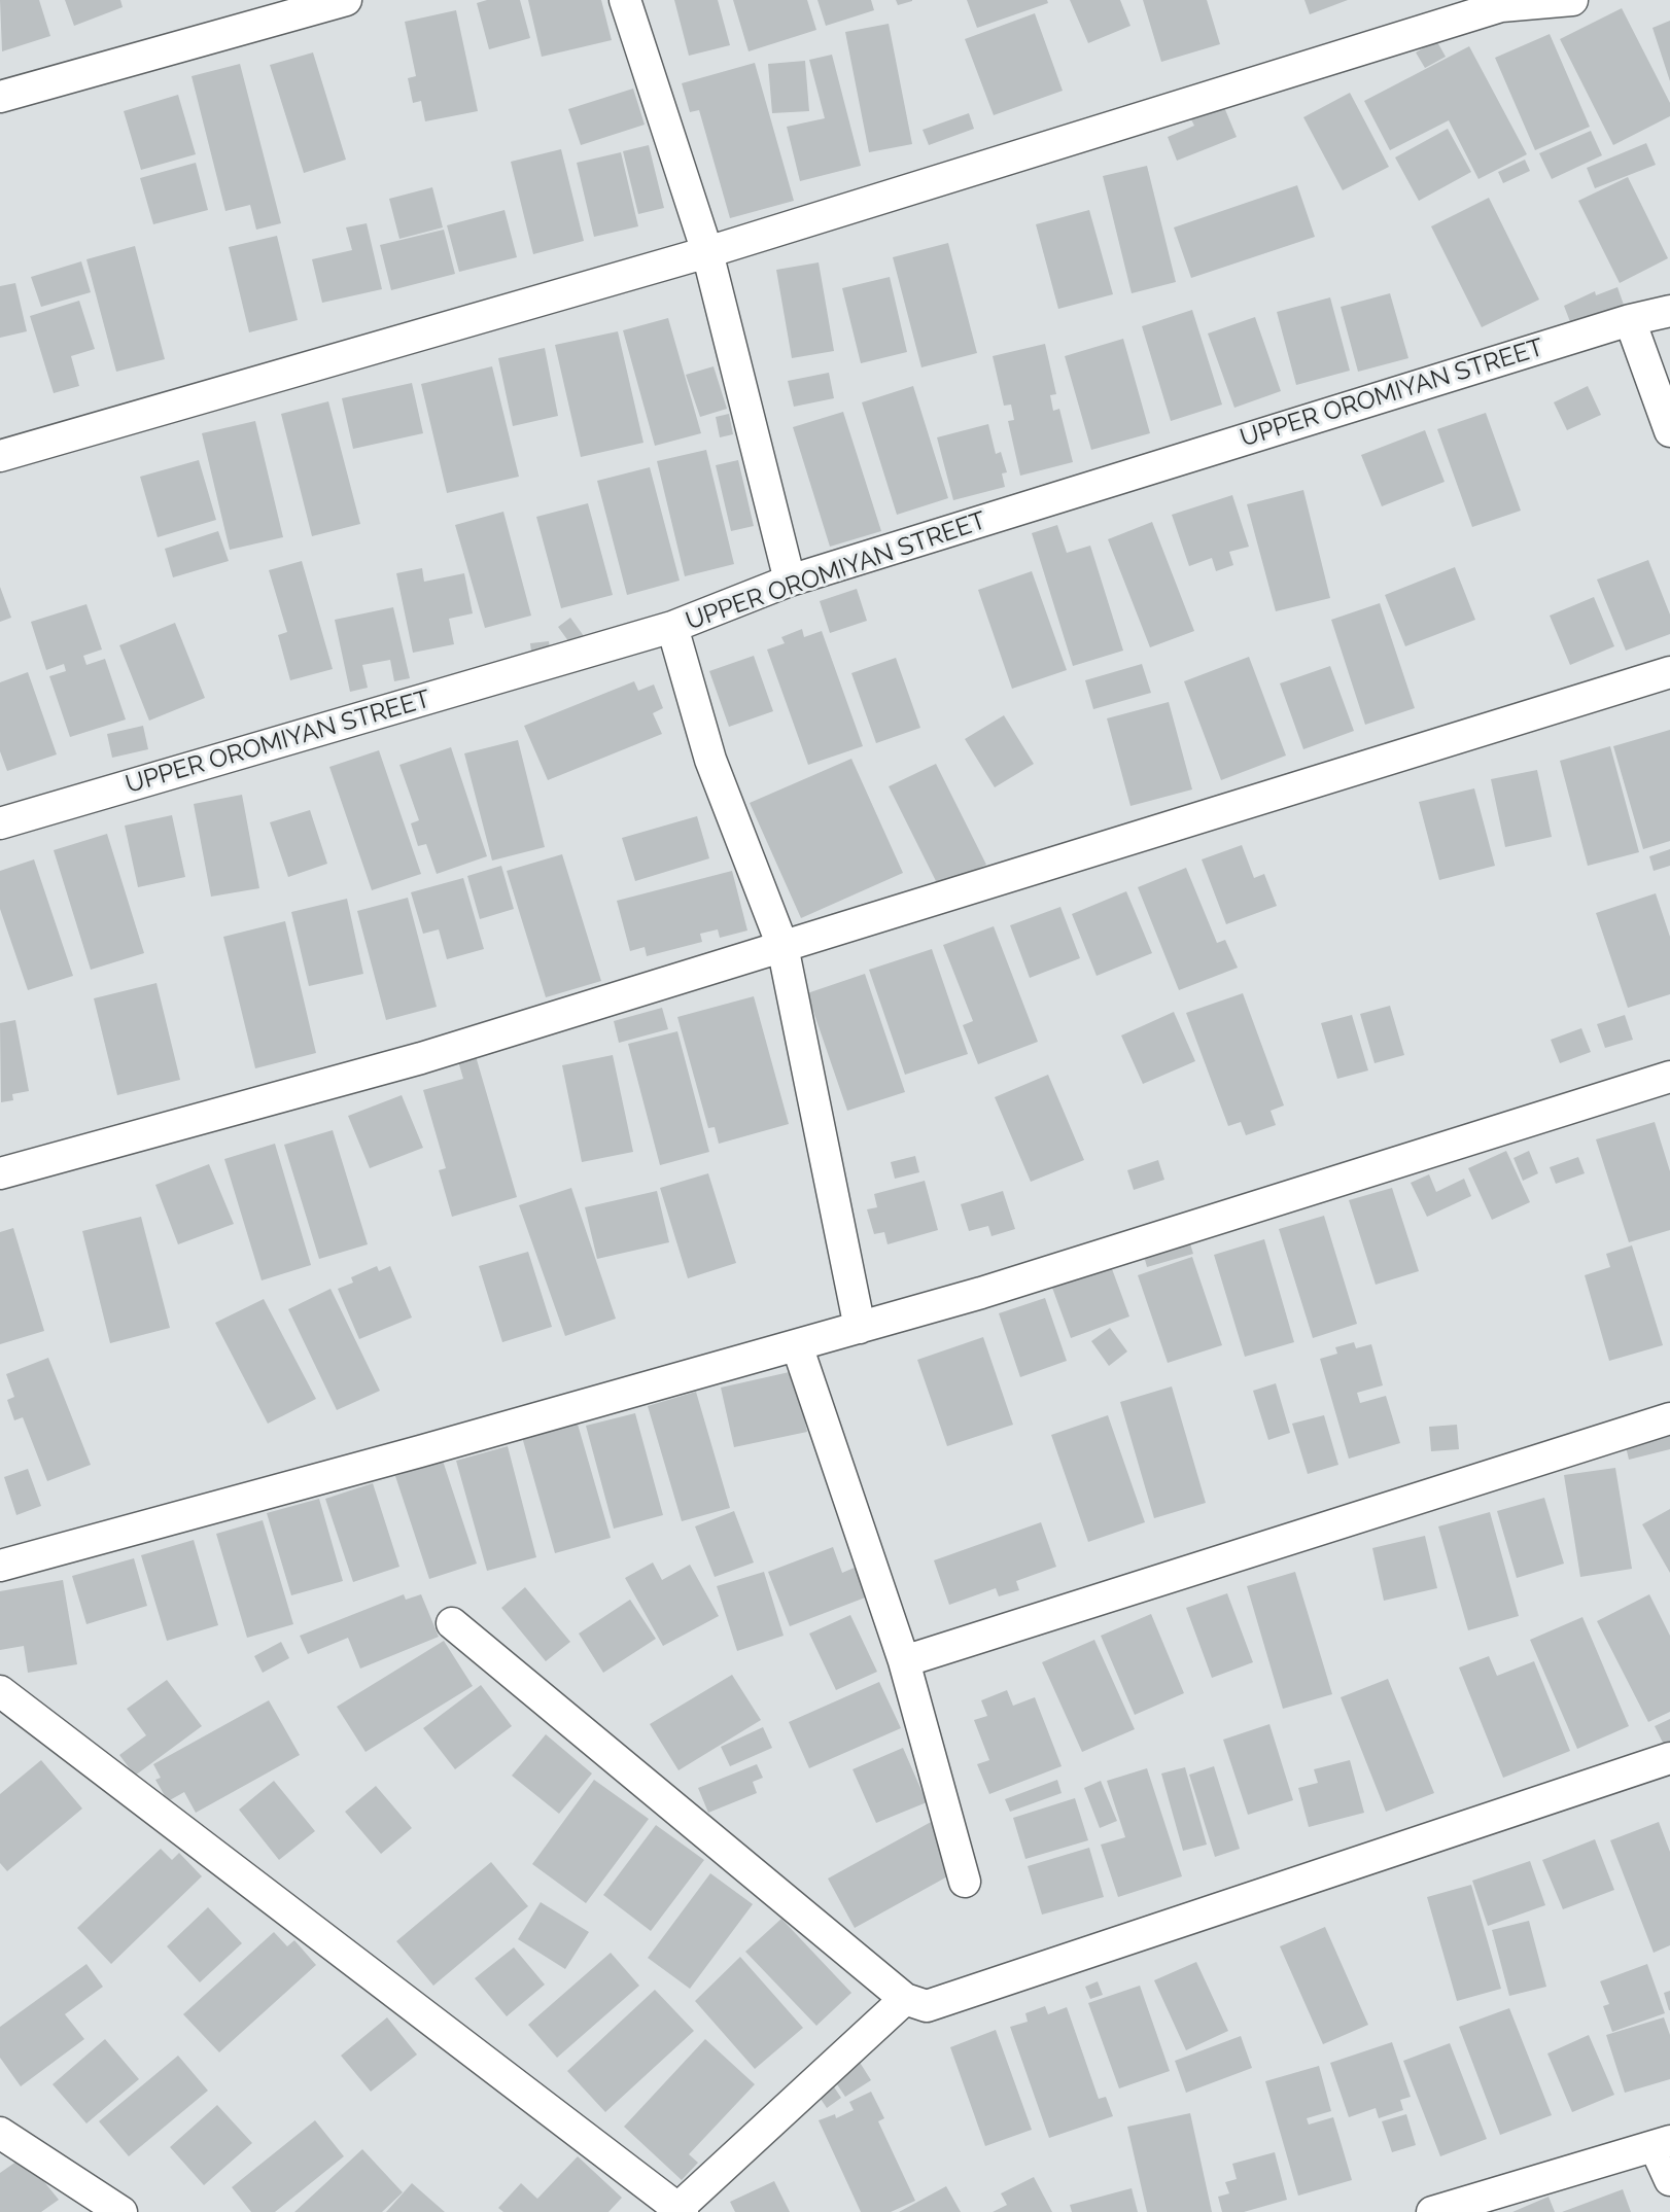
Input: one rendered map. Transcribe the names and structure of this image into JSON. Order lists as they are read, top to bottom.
{
  "streets": {
    "street": ["UPPER OROMIYAN STREET"]
  }
}
